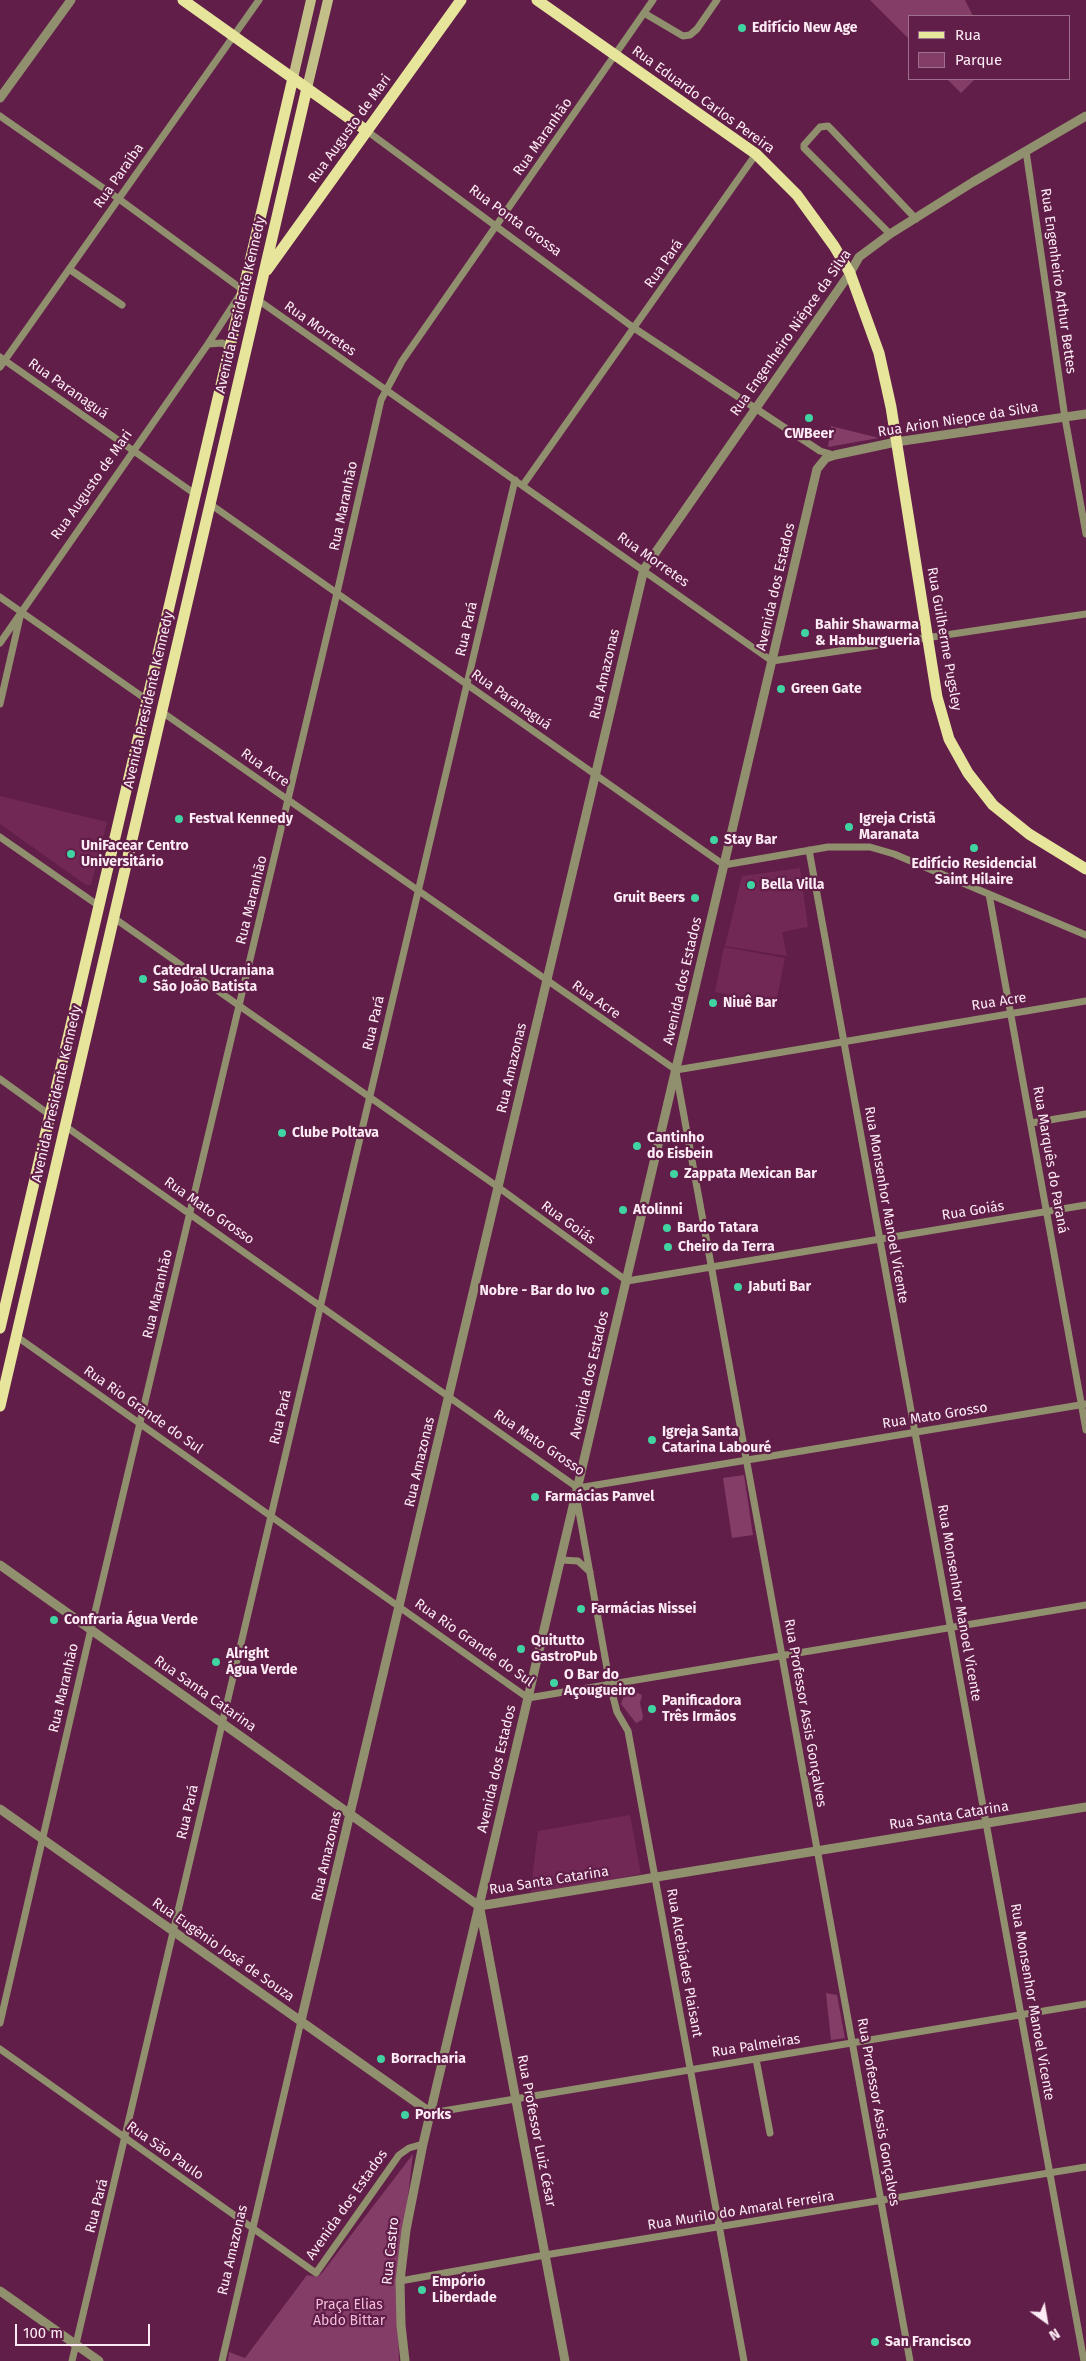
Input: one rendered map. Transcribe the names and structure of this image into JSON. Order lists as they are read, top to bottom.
{
  "streets": {
    "main road": [
      "Rua Eduardo Carlos Pereira",
      "Rua Augusto de Mari",
      "Rua Ponta Grossa",
      "Avenida Presidente Kennedy",
      "Rua Guilherme Pugsley"
    ],
    "street": [
      "Rua Maranhão",
      "Rua Paraíba",
      "Rua Pará",
      "Rua Engenheiro Arthur Bettes",
      "Rua Morretes",
      "Rua Engenheiro Niépce da Silva",
      "Rua Paranaguá",
      "Rua Arion Niepce da Silva",
      "Avenida dos Estados",
      "Rua Amazonas",
      "Rua Acre",
      "Rua Marquês do Paraná",
      "Rua Monsenhor Manoel Vicente",
      "Rua Mato Grosso",
      "Rua Goiás",
      "Rua Rio Grande do Sul",
      "Rua Santa Catarina",
      "Rua Professor Assis Gonçalves",
      "Rua Eugênio José de Souza",
      "Rua Alcebíades Plaisant",
      "Rua Palmeiras",
      "Rua Professor Luiz César",
      "Rua São Paulo",
      "Rua Murilo do Amaral Ferreira",
      "Rua Castro"
    ]
  },
  "crossings": [
    ["Rua Eduardo Carlos Pereira", "Rua Maranhão"],
    ["Rua Eduardo Carlos Pereira", "Rua Pará"],
    ["Rua Eduardo Carlos Pereira", "Rua Engenheiro Niépce da Silva"],
    ["Rua Eduardo Carlos Pereira", "Rua Arion Niepce da Silva"],
    ["Rua Eduardo Carlos Pereira", "Rua Guilherme Pugsley"],
    ["Rua Augusto de Mari", "Rua Ponta Grossa"],
    ["Rua Augusto de Mari", "Avenida Presidente Kennedy"],
    ["Rua Augusto de Mari", "Rua Paranaguá"],
    ["Rua Maranhão", "Rua Ponta Grossa"],
    ["Rua Maranhão", "Rua Morretes"],
    ["Rua Maranhão", "Rua Paranaguá"],
    ["Rua Maranhão", "Rua Acre"],
    ["Rua Maranhão", "Rua Mato Grosso"],
    ["Rua Maranhão", "Rua Goiás"],
    ["Rua Maranhão", "Rua Rio Grande do Sul"],
    ["Rua Maranhão", "Rua Santa Catarina"],
    ["Rua Maranhão", "Rua Eugênio José de Souza"],
    ["Rua Paraíba", "Rua Ponta Grossa"],
    ["Rua Paraíba", "Rua Paranaguá"],
    ["Rua Ponta Grossa", "Rua Pará"],
    ["Rua Ponta Grossa", "Avenida Presidente Kennedy"],
    ["Rua Ponta Grossa", "Rua Engenheiro Niépce da Silva"],
    ["Rua Ponta Grossa", "Rua Arion Niepce da Silva"],
    ["Rua Ponta Grossa", "Avenida dos Estados"],
    ["Rua Pará", "Rua Morretes"],
    ["Rua Pará", "Rua Paranaguá"],
    ["Rua Pará", "Rua Acre"],
    ["Rua Pará", "Rua Mato Grosso"],
    ["Rua Pará", "Rua Goiás"],
    ["Rua Pará", "Rua Rio Grande do Sul"],
    ["Rua Pará", "Rua Santa Catarina"],
    ["Rua Pará", "Rua Eugênio José de Souza"],
    ["Rua Pará", "Rua São Paulo"],
    ["Rua Engenheiro Arthur Bettes", "Rua Engenheiro Niépce da Silva"],
    ["Rua Engenheiro Arthur Bettes", "Rua Arion Niepce da Silva"],
    ["Avenida Presidente Kennedy", "Rua Morretes"],
    ["Avenida Presidente Kennedy", "Rua Paranaguá"],
    ["Avenida Presidente Kennedy", "Rua Acre"],
    ["Avenida Presidente Kennedy", "Rua Mato Grosso"],
    ["Avenida Presidente Kennedy", "Rua Goiás"],
    ["Avenida Presidente Kennedy", "Rua Rio Grande do Sul"],
    ["Rua Morretes", "Rua Engenheiro Niépce da Silva"],
    ["Rua Morretes", "Avenida dos Estados"],
    ["Rua Morretes", "Rua Amazonas"],
    ["Rua Engenheiro Niépce da Silva", "Rua Amazonas"],
    ["Rua Paranaguá", "Avenida dos Estados"],
    ["Rua Paranaguá", "Rua Amazonas"],
    ["Rua Arion Niepce da Silva", "Avenida dos Estados"],
    ["Rua Arion Niepce da Silva", "Rua Guilherme Pugsley"],
    ["Avenida dos Estados", "Rua Acre"],
    ["Avenida dos Estados", "Rua Mato Grosso"],
    ["Avenida dos Estados", "Rua Goiás"],
    ["Avenida dos Estados", "Rua Rio Grande do Sul"],
    ["Avenida dos Estados", "Rua Santa Catarina"],
    ["Avenida dos Estados", "Rua Professor Assis Gonçalves"],
    ["Avenida dos Estados", "Rua Eugênio José de Souza"],
    ["Avenida dos Estados", "Rua Alcebíades Plaisant"],
    ["Avenida dos Estados", "Rua Palmeiras"],
    ["Avenida dos Estados", "Rua Professor Luiz César"],
    ["Avenida dos Estados", "Rua São Paulo"],
    ["Avenida dos Estados", "Rua Castro"],
    ["Rua Amazonas", "Rua Acre"],
    ["Rua Amazonas", "Rua Mato Grosso"],
    ["Rua Amazonas", "Rua Goiás"],
    ["Rua Amazonas", "Rua Rio Grande do Sul"],
    ["Rua Amazonas", "Rua Santa Catarina"],
    ["Rua Amazonas", "Rua Eugênio José de Souza"],
    ["Rua Amazonas", "Rua São Paulo"],
    ["Rua Acre", "Rua Marquês do Paraná"],
    ["Rua Acre", "Rua Monsenhor Manoel Vicente"],
    ["Rua Acre", "Rua Professor Assis Gonçalves"],
    ["Rua Marquês do Paraná", "Rua Mato Grosso"],
    ["Rua Marquês do Paraná", "Rua Goiás"],
    ["Rua Monsenhor Manoel Vicente", "Rua Mato Grosso"],
    ["Rua Monsenhor Manoel Vicente", "Rua Goiás"],
    ["Rua Monsenhor Manoel Vicente", "Rua Rio Grande do Sul"],
    ["Rua Monsenhor Manoel Vicente", "Rua Santa Catarina"],
    ["Rua Monsenhor Manoel Vicente", "Rua Palmeiras"],
    ["Rua Monsenhor Manoel Vicente", "Rua Murilo do Amaral Ferreira"],
    ["Rua Mato Grosso", "Rua Professor Assis Gonçalves"],
    ["Rua Mato Grosso", "Rua Alcebíades Plaisant"],
    ["Rua Goiás", "Rua Professor Assis Gonçalves"],
    ["Rua Rio Grande do Sul", "Rua Professor Assis Gonçalves"],
    ["Rua Rio Grande do Sul", "Rua Alcebíades Plaisant"],
    ["Rua Santa Catarina", "Rua Professor Assis Gonçalves"],
    ["Rua Santa Catarina", "Rua Alcebíades Plaisant"],
    ["Rua Santa Catarina", "Rua Professor Luiz César"],
    ["Rua Professor Assis Gonçalves", "Rua Palmeiras"],
    ["Rua Professor Assis Gonçalves", "Rua Murilo do Amaral Ferreira"],
    ["Rua Eugênio José de Souza", "Rua Palmeiras"],
    ["Rua Alcebíades Plaisant", "Rua Palmeiras"],
    ["Rua Alcebíades Plaisant", "Rua Murilo do Amaral Ferreira"],
    ["Rua Palmeiras", "Rua Professor Luiz César"],
    ["Rua Professor Luiz César", "Rua Murilo do Amaral Ferreira"],
    ["Rua Murilo do Amaral Ferreira", "Rua Castro"]
  ],
  "parks": ["Praça Elias Abdo Bittar"],
  "places": [
    "Edifício New Age",
    "CWBeer",
    "Bahir Shawarma & Hamburgueria",
    "Green Gate",
    "Festval Kennedy",
    "Igreja Cristã Maranata",
    "Stay Bar",
    "Edifício Residencial Saint Hilaire",
    "UniFacear Centro Universitário",
    "Bella Villa",
    "Gruit Beers",
    "Catedral Ucraniana São João Batista",
    "Niuê Bar",
    "Clube Poltava",
    "Cantinho do Eisbein",
    "Zappata Mexican Bar",
    "Atolinni",
    "Bardo Tatara",
    "Cheiro da Terra",
    "Jabuti Bar",
    "Nobre - Bar do Ivo",
    "Igreja Santa Catarina Labouré",
    "Farmácias Panvel",
    "Farmácias Nissei",
    "Confraria Água Verde",
    "Quitutto GastroPub",
    "Alright Água Verde",
    "O Bar do Açougueiro",
    "Panificadora Três Irmãos",
    "Borracharia",
    "Porks",
    "Empório Liberdade",
    "San Francisco"
  ],
  "legend": ["Rua", "Parque"],
  "scale_bar": "100 m",
  "north": "bottom right"
}
